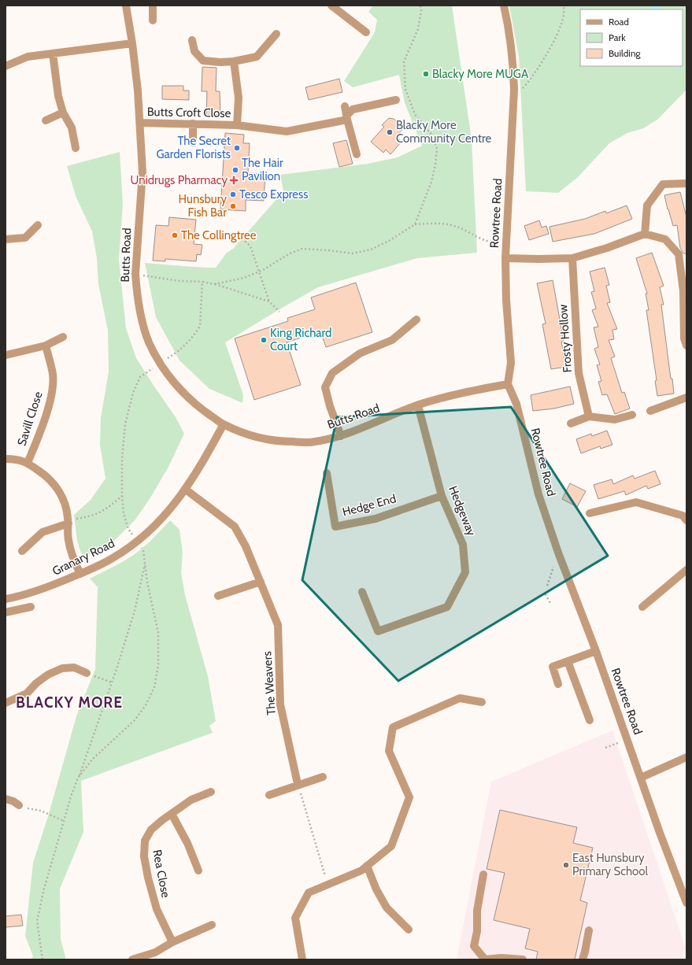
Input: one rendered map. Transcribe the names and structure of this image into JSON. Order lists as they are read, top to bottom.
{
  "streets": {
    "street": [
      "Butts Croft Close",
      "Rowtree Road",
      "Butts Road",
      "Frosty Hollow",
      "Savill Close",
      "Hedge End",
      "Hedgeway",
      "Granary Road",
      "The Weavers",
      "Rea Close"
    ]
  },
  "crossings": [
    ["Butts Croft Close", "Butts Road"],
    ["Rowtree Road", "Butts Road"],
    ["Butts Road", "Hedgeway"],
    ["Butts Road", "Granary Road"],
    ["Hedge End", "Hedgeway"],
    ["Granary Road", "The Weavers"]
  ],
  "districts": ["BLACKY MORE"],
  "places": {
    "other": [
      "Blacky More MUGA",
      "Blacky More Community Centre",
      "The Secret Garden Florists",
      "The Hair Pavilion",
      "Tesco Express",
      "Hunsbury Fish Bar",
      "The Collingtree",
      "King Richard Court",
      "East Hunsbury Primary School"
    ],
    "health": ["Unidrugs Pharmacy"]
  },
  "legend": ["Road", "Park", "Building"]
}
